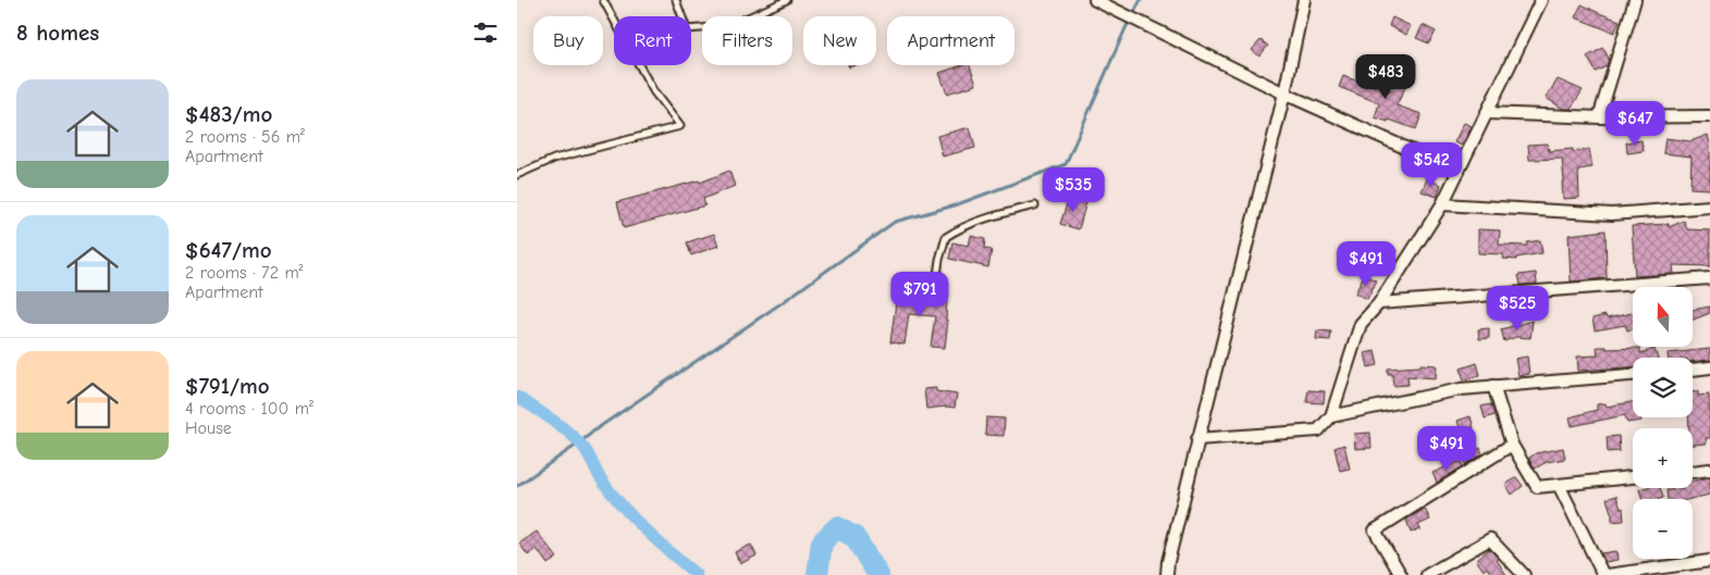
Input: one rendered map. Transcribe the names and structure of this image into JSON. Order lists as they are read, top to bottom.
{
  "north": "top",
  "page": {
    "heading": "8 homes",
    "chip": [
      "Buy",
      "Rent",
      "Filters",
      "New",
      "Apartment"
    ],
    "price": [
      "$483",
      "$647",
      "$542",
      "$535",
      "$491",
      "$791",
      "$525",
      "$491"
    ],
    "list": [
      {
        "name": "$483/mo",
        "note": "2 rooms · 56 m² · Apartment"
      },
      {
        "name": "$647/mo",
        "note": "2 rooms · 72 m² · Apartment"
      },
      {
        "name": "$791/mo",
        "note": "4 rooms · 100 m² · House"
      }
    ],
    "map_buttons": ["+", "−"]
  }
}
